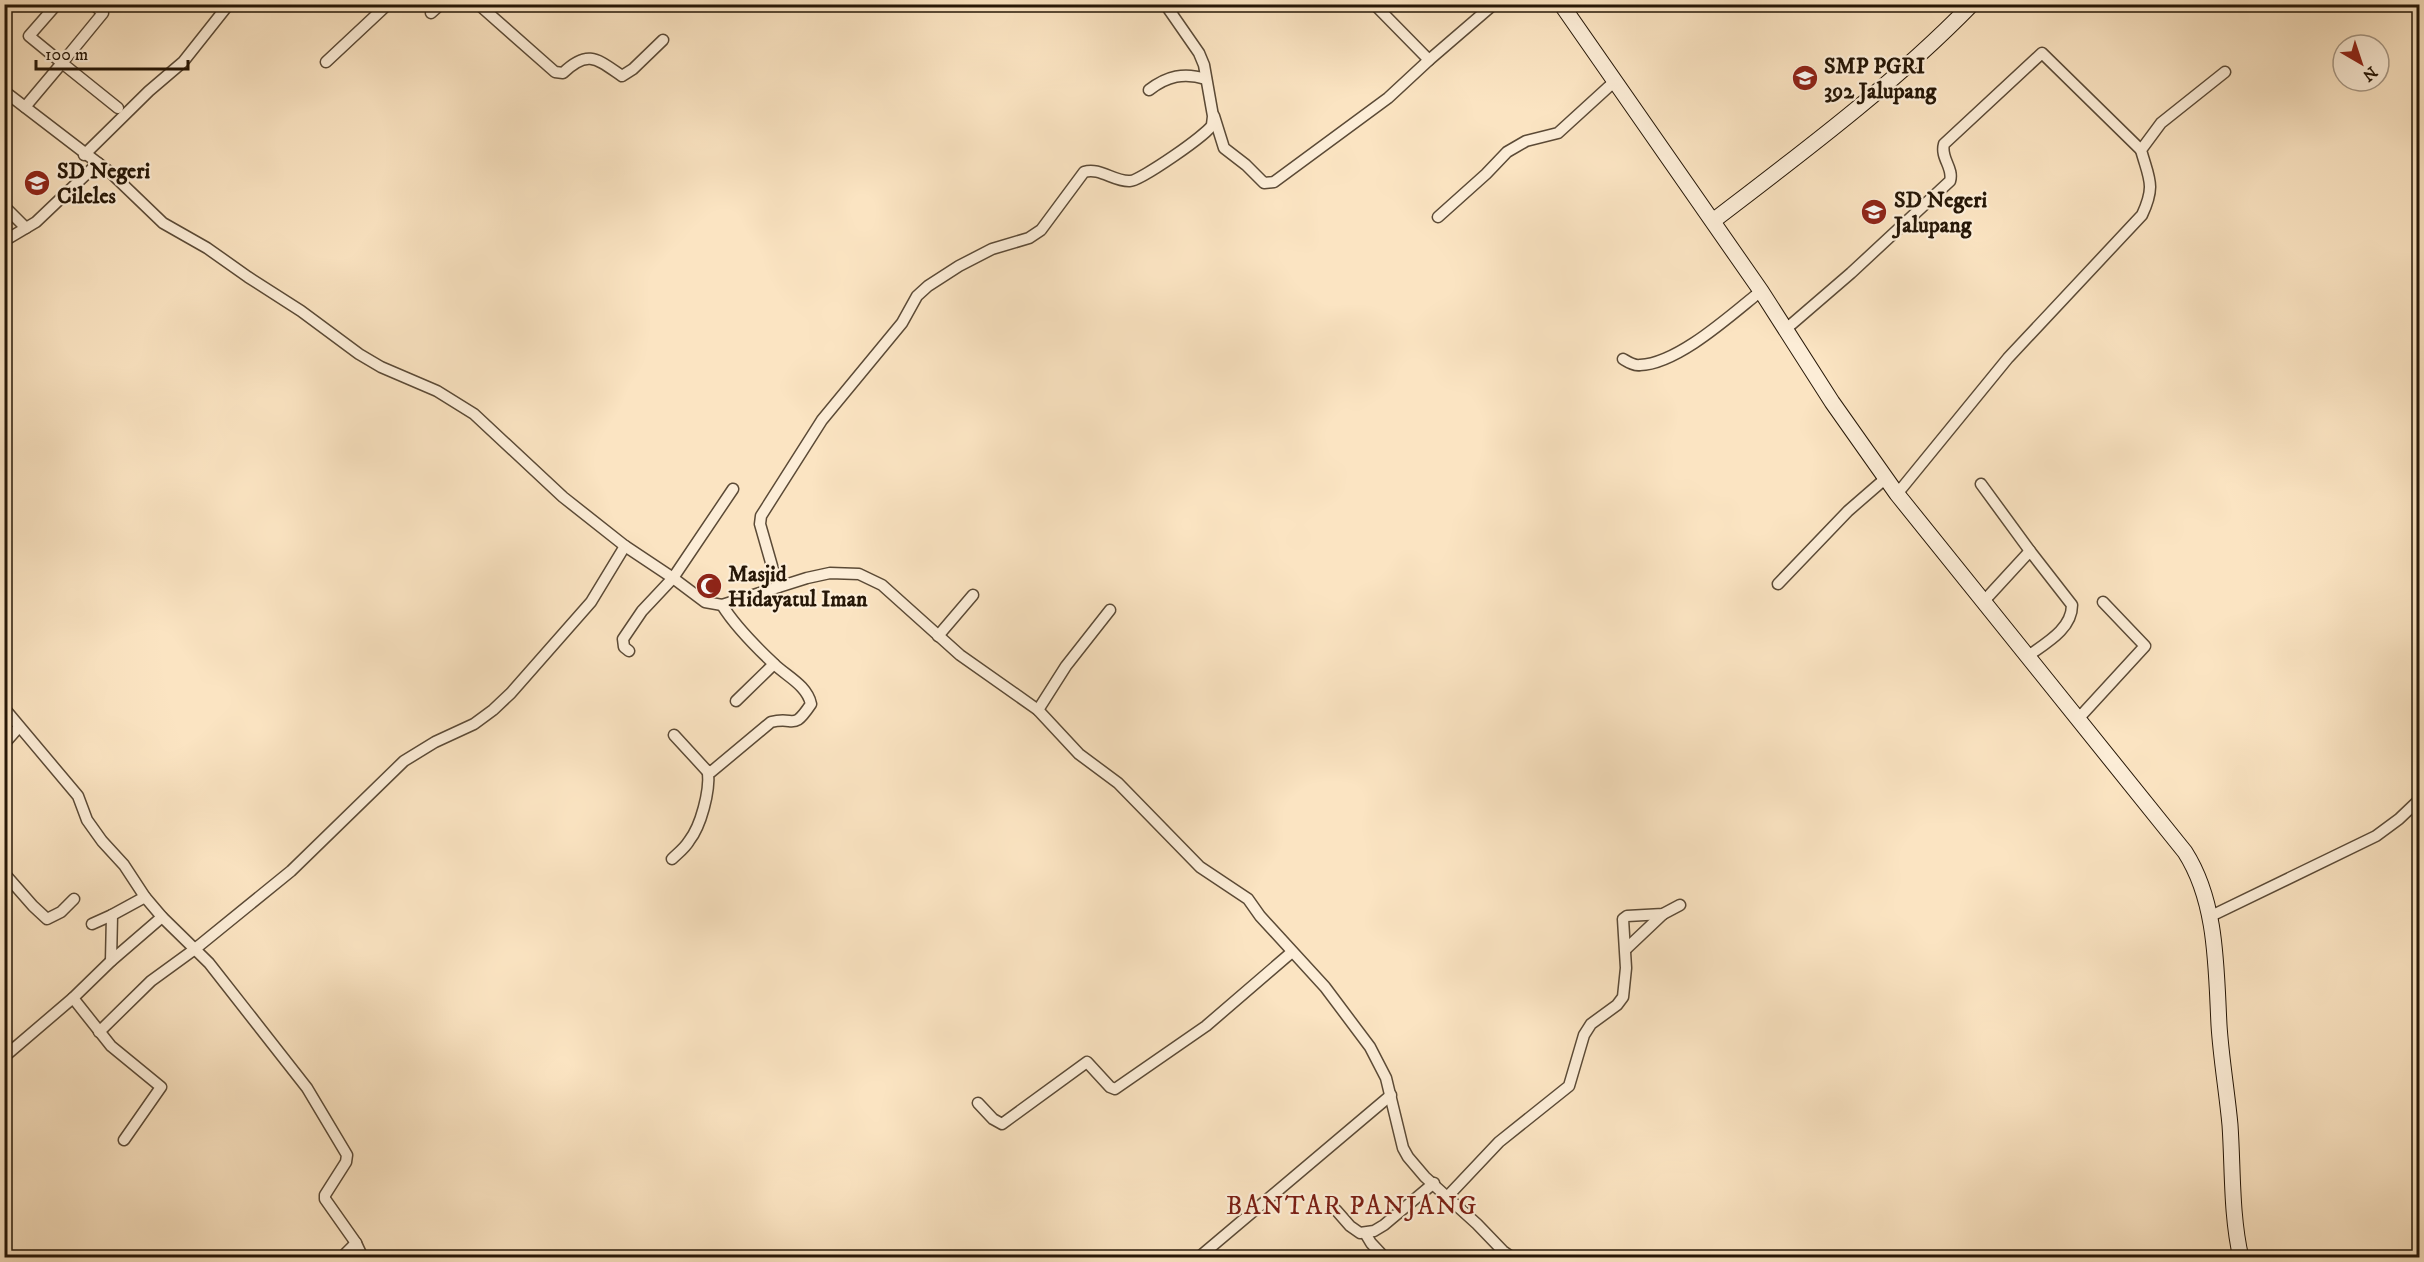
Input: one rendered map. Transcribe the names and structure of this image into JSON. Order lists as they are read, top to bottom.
{
  "districts": ["BANTAR PANJANG"],
  "places": {
    "school or university": ["SMP PGRI 392 Jalupang", "SD Negeri Cileles", "SD Negeri Jalupang"],
    "mosque": ["Masjid Hidayatul Iman"]
  },
  "scale_bar": "100 m",
  "north": "bottom right"
}
